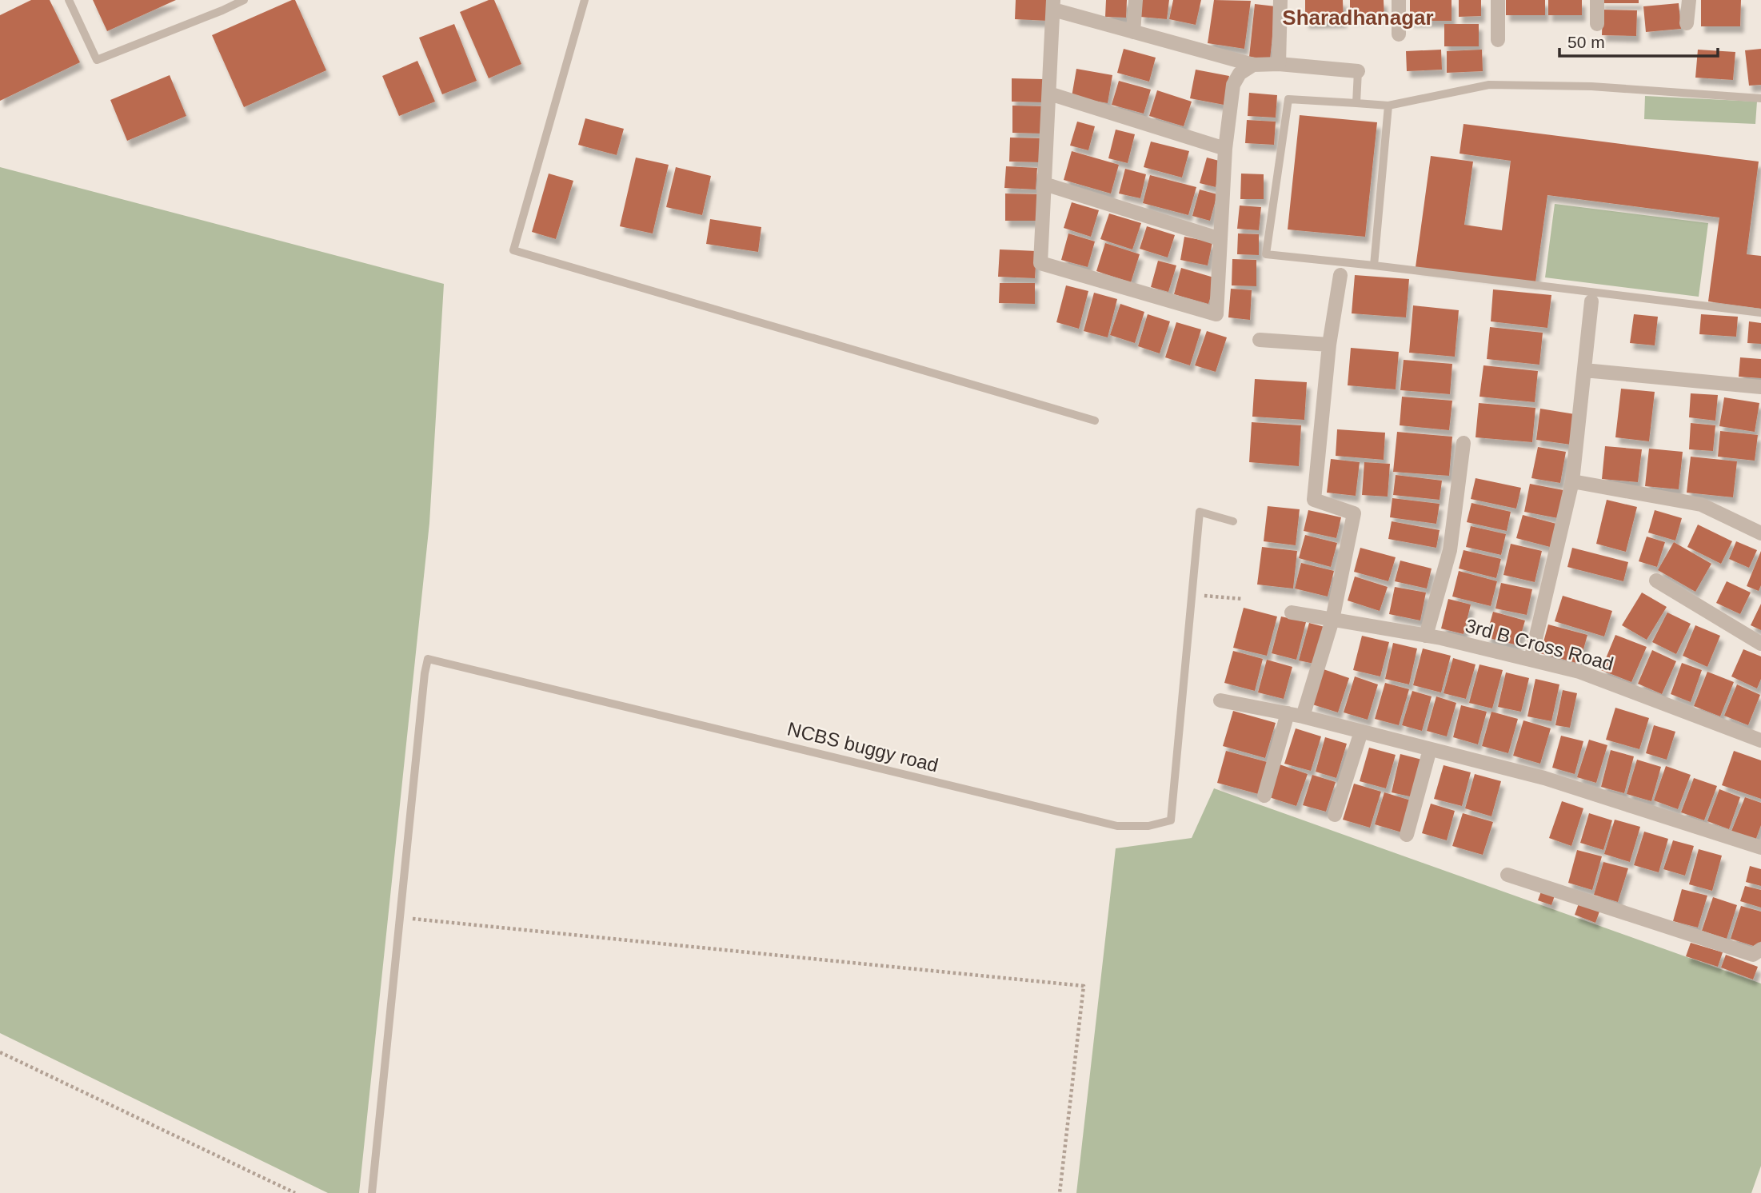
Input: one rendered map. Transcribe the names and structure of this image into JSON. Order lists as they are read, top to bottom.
{
  "streets": {
    "street": ["3rd B Cross Road"],
    "lane": ["NCBS buggy road"]
  },
  "districts": ["Sharadhanagar"],
  "scale_bar": "50 m"
}
